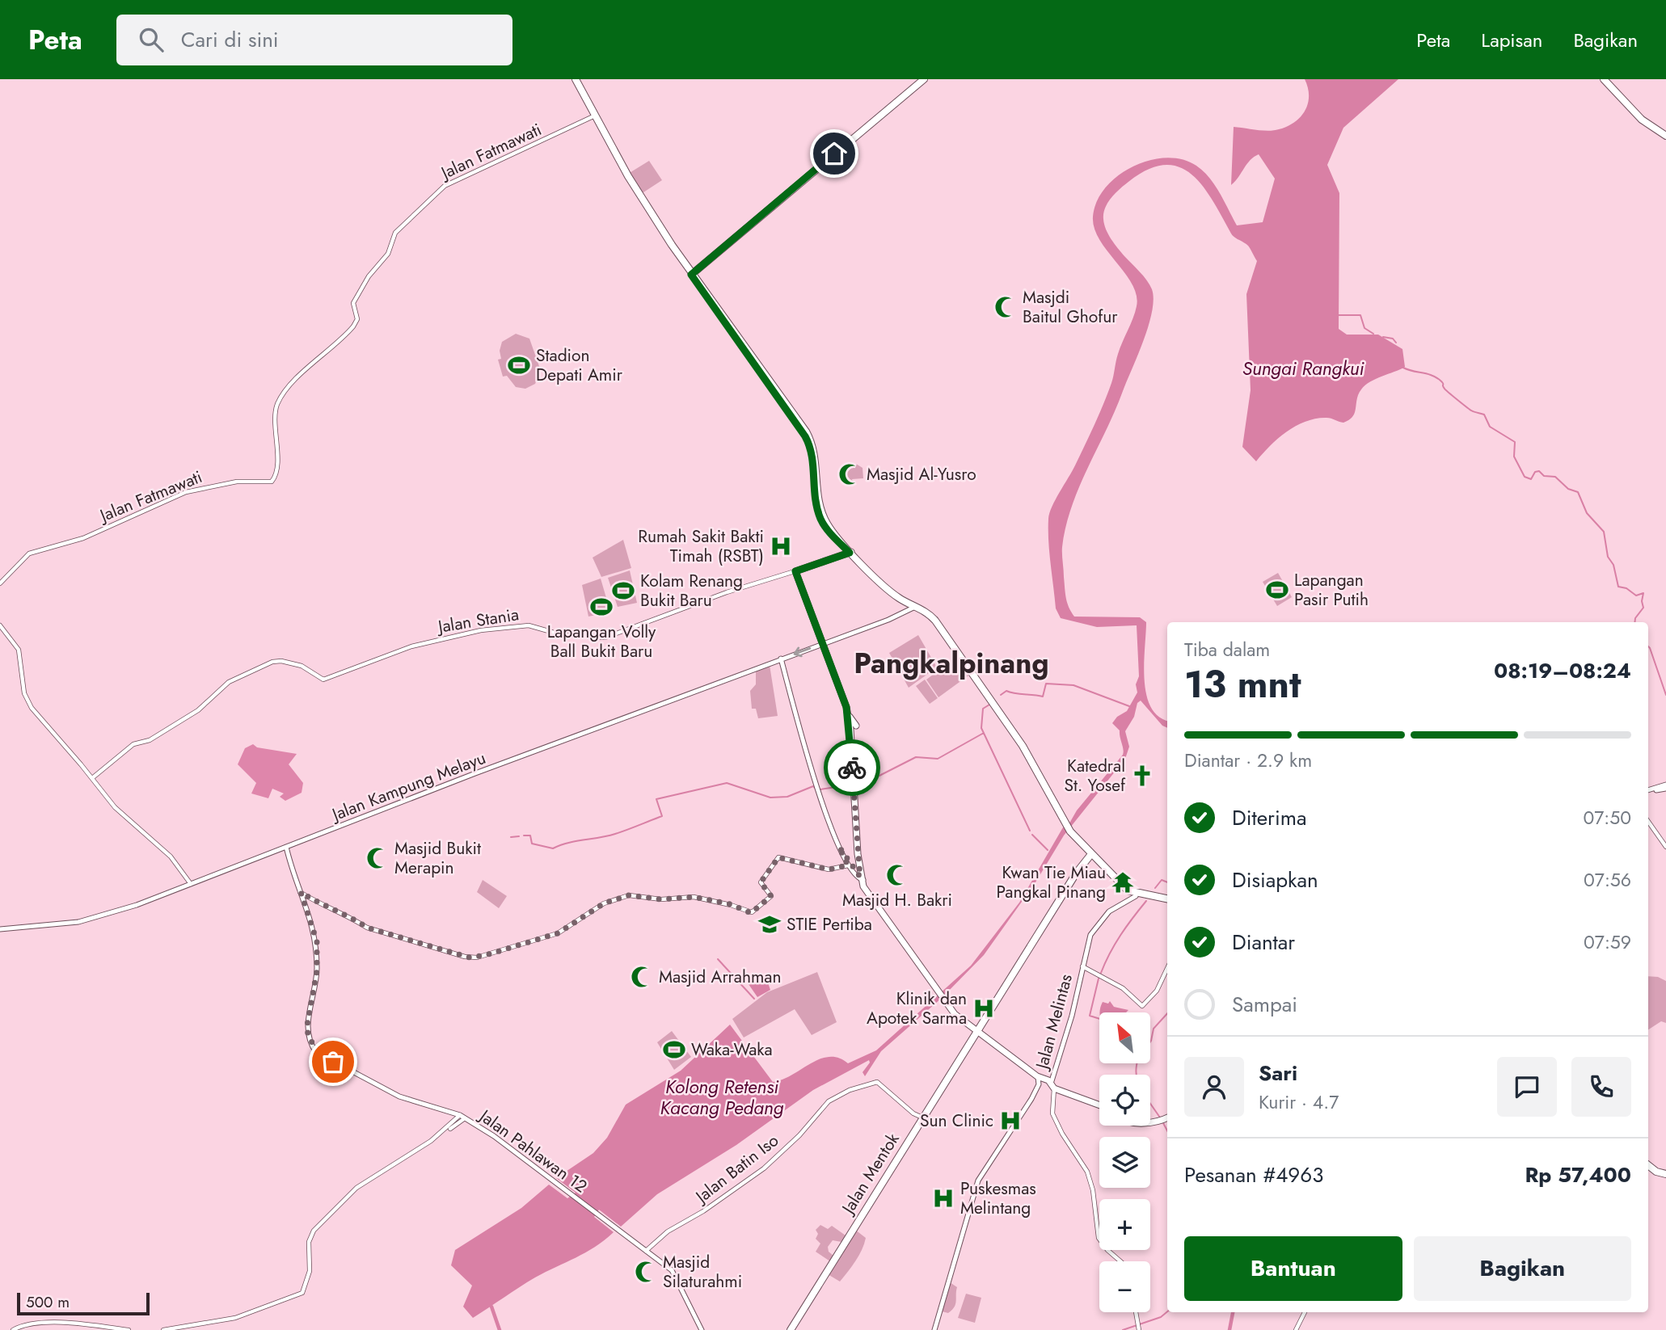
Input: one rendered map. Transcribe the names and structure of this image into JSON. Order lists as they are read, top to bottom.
{
  "streets": {
    "highway": ["Jalan Mentok"],
    "main road": ["Jalan Kampung Melayu", "Jalan Melintas", "Jalan Pahlawan 12"],
    "street": ["Jalan Fatmawati", "Jalan Stania", "Jalan Batin Iso"]
  },
  "crossings": [
    ["Jalan Kampung Melayu", "Jalan Pahlawan 12"],
    ["Jalan Pahlawan 12", "Jalan Batin Iso"],
    ["Jalan Batin Iso", "Jalan Mentok"]
  ],
  "districts": ["Pangkalpinang"],
  "water": ["Sungai Rangkui", "Kolong Retensi Kacang Pedang"],
  "places": {
    "mosque": [
      "Masjdi Baitul Ghofur",
      "Masjid Al-Yusro",
      "Masjid Bukit Merapin",
      "Masjid H. Bakri",
      "Masjid Arrahman",
      "Masjid Silaturahmi"
    ],
    "sports": [
      "Stadion Depati Amir",
      "Lapangan Pasir Putih",
      "Kolam Renang Bukit Baru",
      "Lapangan Volly Ball Bukit Baru",
      "Waka-Waka"
    ],
    "hospital": [
      "Rumah Sakit Bakti Timah (RSBT)",
      "Klinik dan Apotek Sarma",
      "Sun Clinic",
      "Puskesmas Melintang"
    ],
    "church": ["Katedral St. Yosef"],
    "temple": ["Kwan Tie Miau Pangkal Pinang"],
    "school or university": ["STIE Pertiba"]
  },
  "scale_bar": "500 m",
  "north": "top left",
  "page": {
    "header": "Peta",
    "search": "Cari di sini",
    "nav": ["Peta", "Lapisan", "Bagikan"],
    "heading": ["13 mnt", "Tiba dalam", "08:19–08:24"],
    "panel": [
      "Sari",
      "Kurir · 4.7",
      "Pesanan #4963",
      "Rp 57,400"
    ],
    "bar": "Diantar · 2.9 km",
    "list": [
      ["Diterima", "07:50"],
      ["Disiapkan", "07:56"],
      ["Diantar", "07:59"],
      "Sampai"
    ],
    "map_buttons": ["+", "−"],
    "buttons": ["Bantuan", "Bagikan"],
    "scale": "500 m"
  }
}
